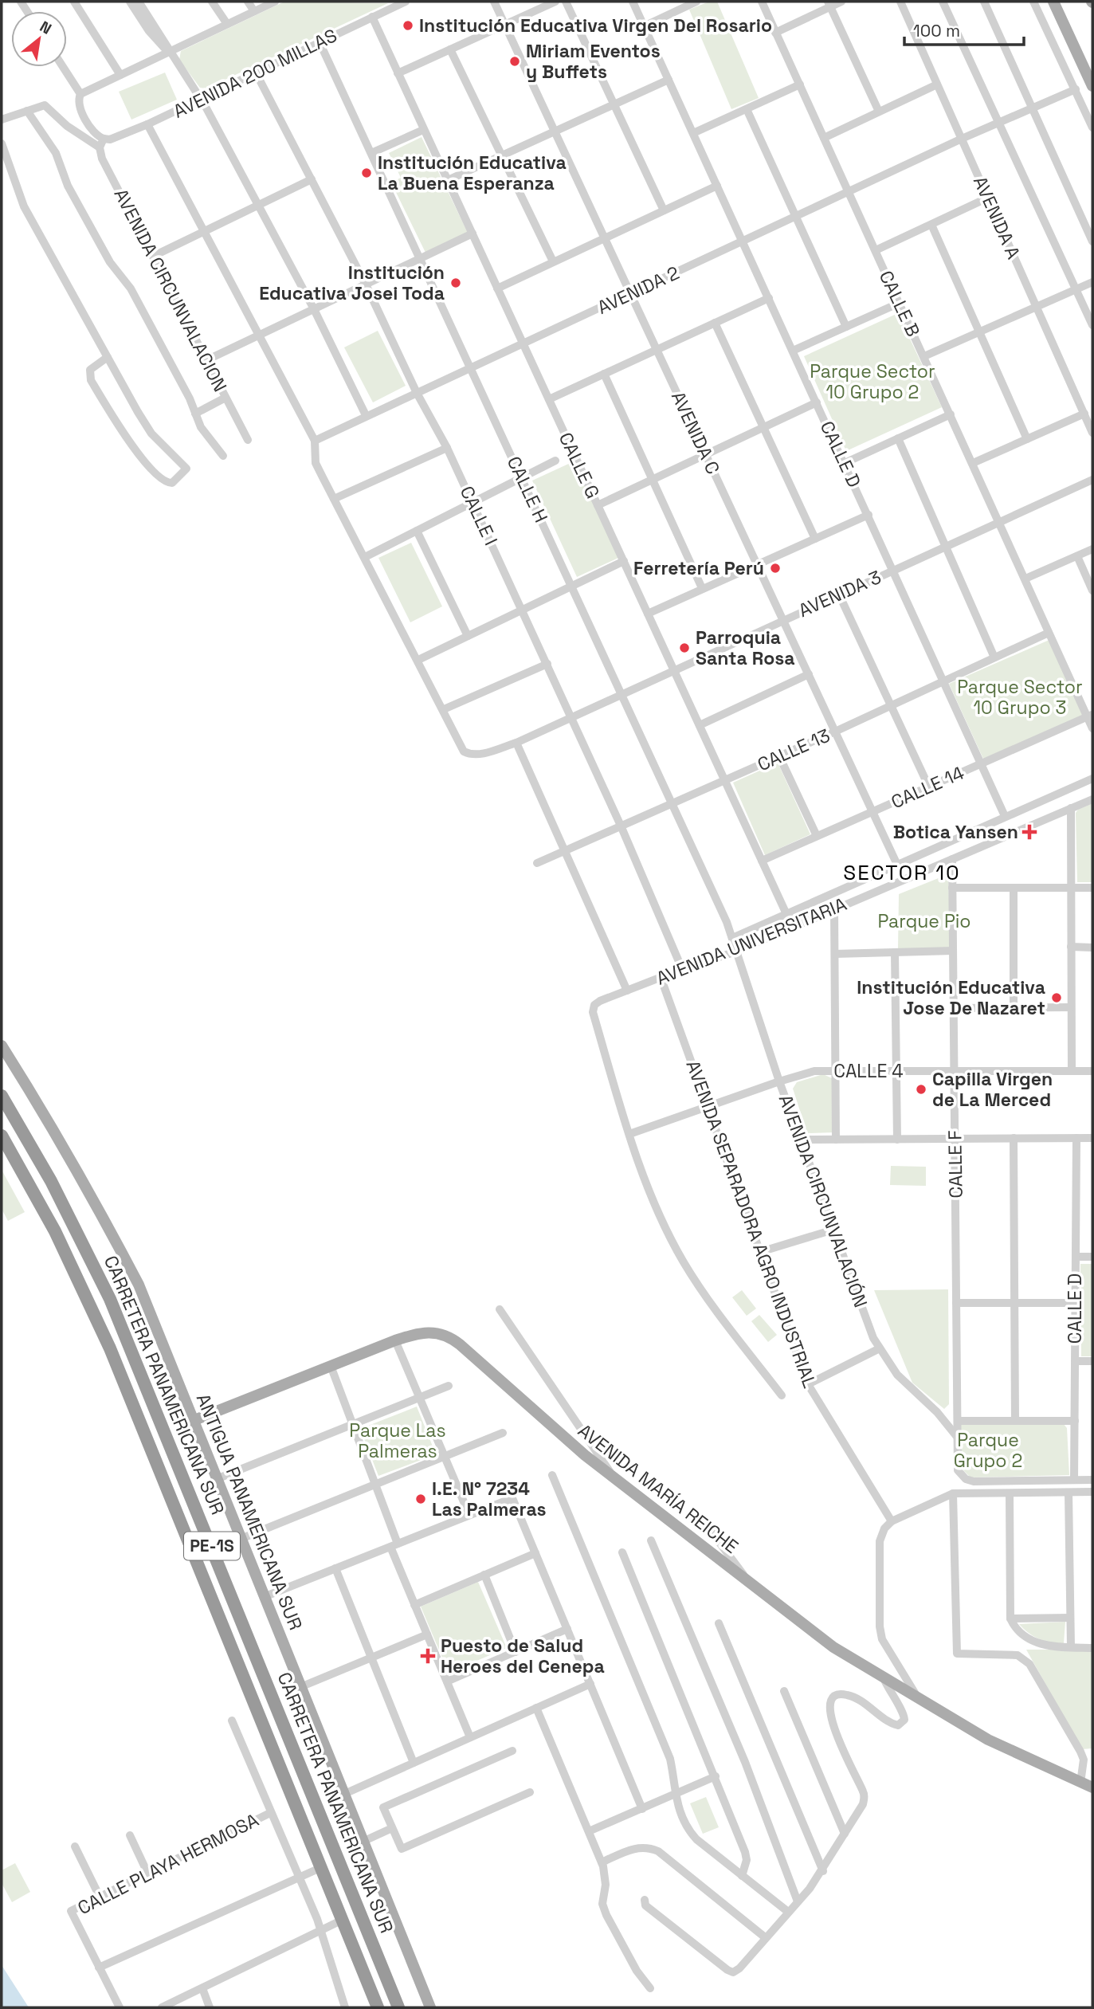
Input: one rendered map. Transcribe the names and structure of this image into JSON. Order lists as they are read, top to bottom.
{
  "streets": {
    "highway": ["CARRETERA PANAMERICANA SUR", "PE-1S"],
    "main road": ["AVENIDA MARÍA REICHE", "ANTIGUA PANAMERICANA SUR"],
    "street": [
      "AVENIDA 200 MILLAS",
      "AVENIDA A",
      "AVENIDA CIRCUNVALACION",
      "AVENIDA 2",
      "CALLE B",
      "AVENIDA C",
      "CALLE D",
      "CALLE G",
      "CALLE H",
      "CALLE I",
      "AVENIDA 3",
      "CALLE 13",
      "CALLE 14",
      "AVENIDA UNIVERSITARIA",
      "CALLE 4",
      "CALLE F",
      "AVENIDA CIRCUNVALACIÓN",
      "AVENIDA SEPARADORA AGRO INDUSTRIAL",
      "CALLE PLAYA HERMOSA"
    ]
  },
  "crossings": [
    ["AVENIDA 200 MILLAS", "AVENIDA CIRCUNVALACION"],
    ["AVENIDA 200 MILLAS", "CALLE G"],
    ["AVENIDA 200 MILLAS", "CALLE H"],
    ["AVENIDA 200 MILLAS", "CALLE I"],
    ["AVENIDA A", "AVENIDA 2"],
    ["AVENIDA 2", "CALLE B"],
    ["AVENIDA 2", "AVENIDA C"],
    ["AVENIDA 2", "CALLE D"],
    ["AVENIDA 2", "CALLE G"],
    ["AVENIDA 2", "CALLE H"],
    ["AVENIDA 2", "CALLE I"],
    ["CALLE B", "AVENIDA 3"],
    ["CALLE B", "CALLE 13"],
    ["CALLE B", "CALLE 14"],
    ["AVENIDA C", "AVENIDA 3"],
    ["AVENIDA C", "CALLE 13"],
    ["AVENIDA C", "CALLE 14"],
    ["AVENIDA C", "AVENIDA UNIVERSITARIA"],
    ["CALLE D", "AVENIDA 3"],
    ["CALLE D", "CALLE 13"],
    ["CALLE D", "CALLE 14"],
    ["CALLE D", "AVENIDA UNIVERSITARIA"],
    ["CALLE D", "CALLE F"],
    ["CALLE G", "AVENIDA 3"],
    ["CALLE G", "CALLE 13"],
    ["CALLE G", "CALLE 14"],
    ["CALLE G", "AVENIDA UNIVERSITARIA"],
    ["CALLE H", "AVENIDA 3"],
    ["CALLE H", "CALLE 13"],
    ["CALLE H", "AVENIDA UNIVERSITARIA"],
    ["CALLE H", "AVENIDA CIRCUNVALACIÓN"],
    ["CALLE I", "AVENIDA 3"],
    ["CALLE I", "CALLE 13"],
    ["CALLE I", "AVENIDA UNIVERSITARIA"],
    ["AVENIDA UNIVERSITARIA", "CALLE 4"],
    ["AVENIDA UNIVERSITARIA", "CALLE F"],
    ["AVENIDA UNIVERSITARIA", "AVENIDA CIRCUNVALACIÓN"],
    ["AVENIDA UNIVERSITARIA", "AVENIDA SEPARADORA AGRO INDUSTRIAL"],
    ["CALLE 4", "CALLE F"],
    ["CALLE 4", "AVENIDA CIRCUNVALACIÓN"],
    ["CALLE 4", "AVENIDA SEPARADORA AGRO INDUSTRIAL"],
    ["CALLE F", "AVENIDA CIRCUNVALACIÓN"],
    ["AVENIDA MARÍA REICHE", "ANTIGUA PANAMERICANA SUR"]
  ],
  "districts": ["SECTOR 10"],
  "parks": [
    "Parque Sector 10 Grupo 2",
    "Parque Sector 10 Grupo 3",
    "Parque Pio",
    "Parque Las Palmeras",
    "Parque Grupo 2"
  ],
  "places": {
    "other": [
      "Institución Educativa Virgen Del Rosario",
      "Miriam Eventos y Buffets",
      "Institución Educativa La Buena Esperanza",
      "Institución Educativa Josei Toda",
      "Ferretería Perú",
      "Parroquia Santa Rosa",
      "Institución Educativa Jose De Nazaret",
      "Capilla Virgen de La Merced",
      "I.E. N° 7234 Las Palmeras"
    ],
    "health": ["Botica Yansen", "Puesto de Salud Heroes del Cenepa"]
  },
  "scale_bar": "100 m",
  "north": "top right"
}
